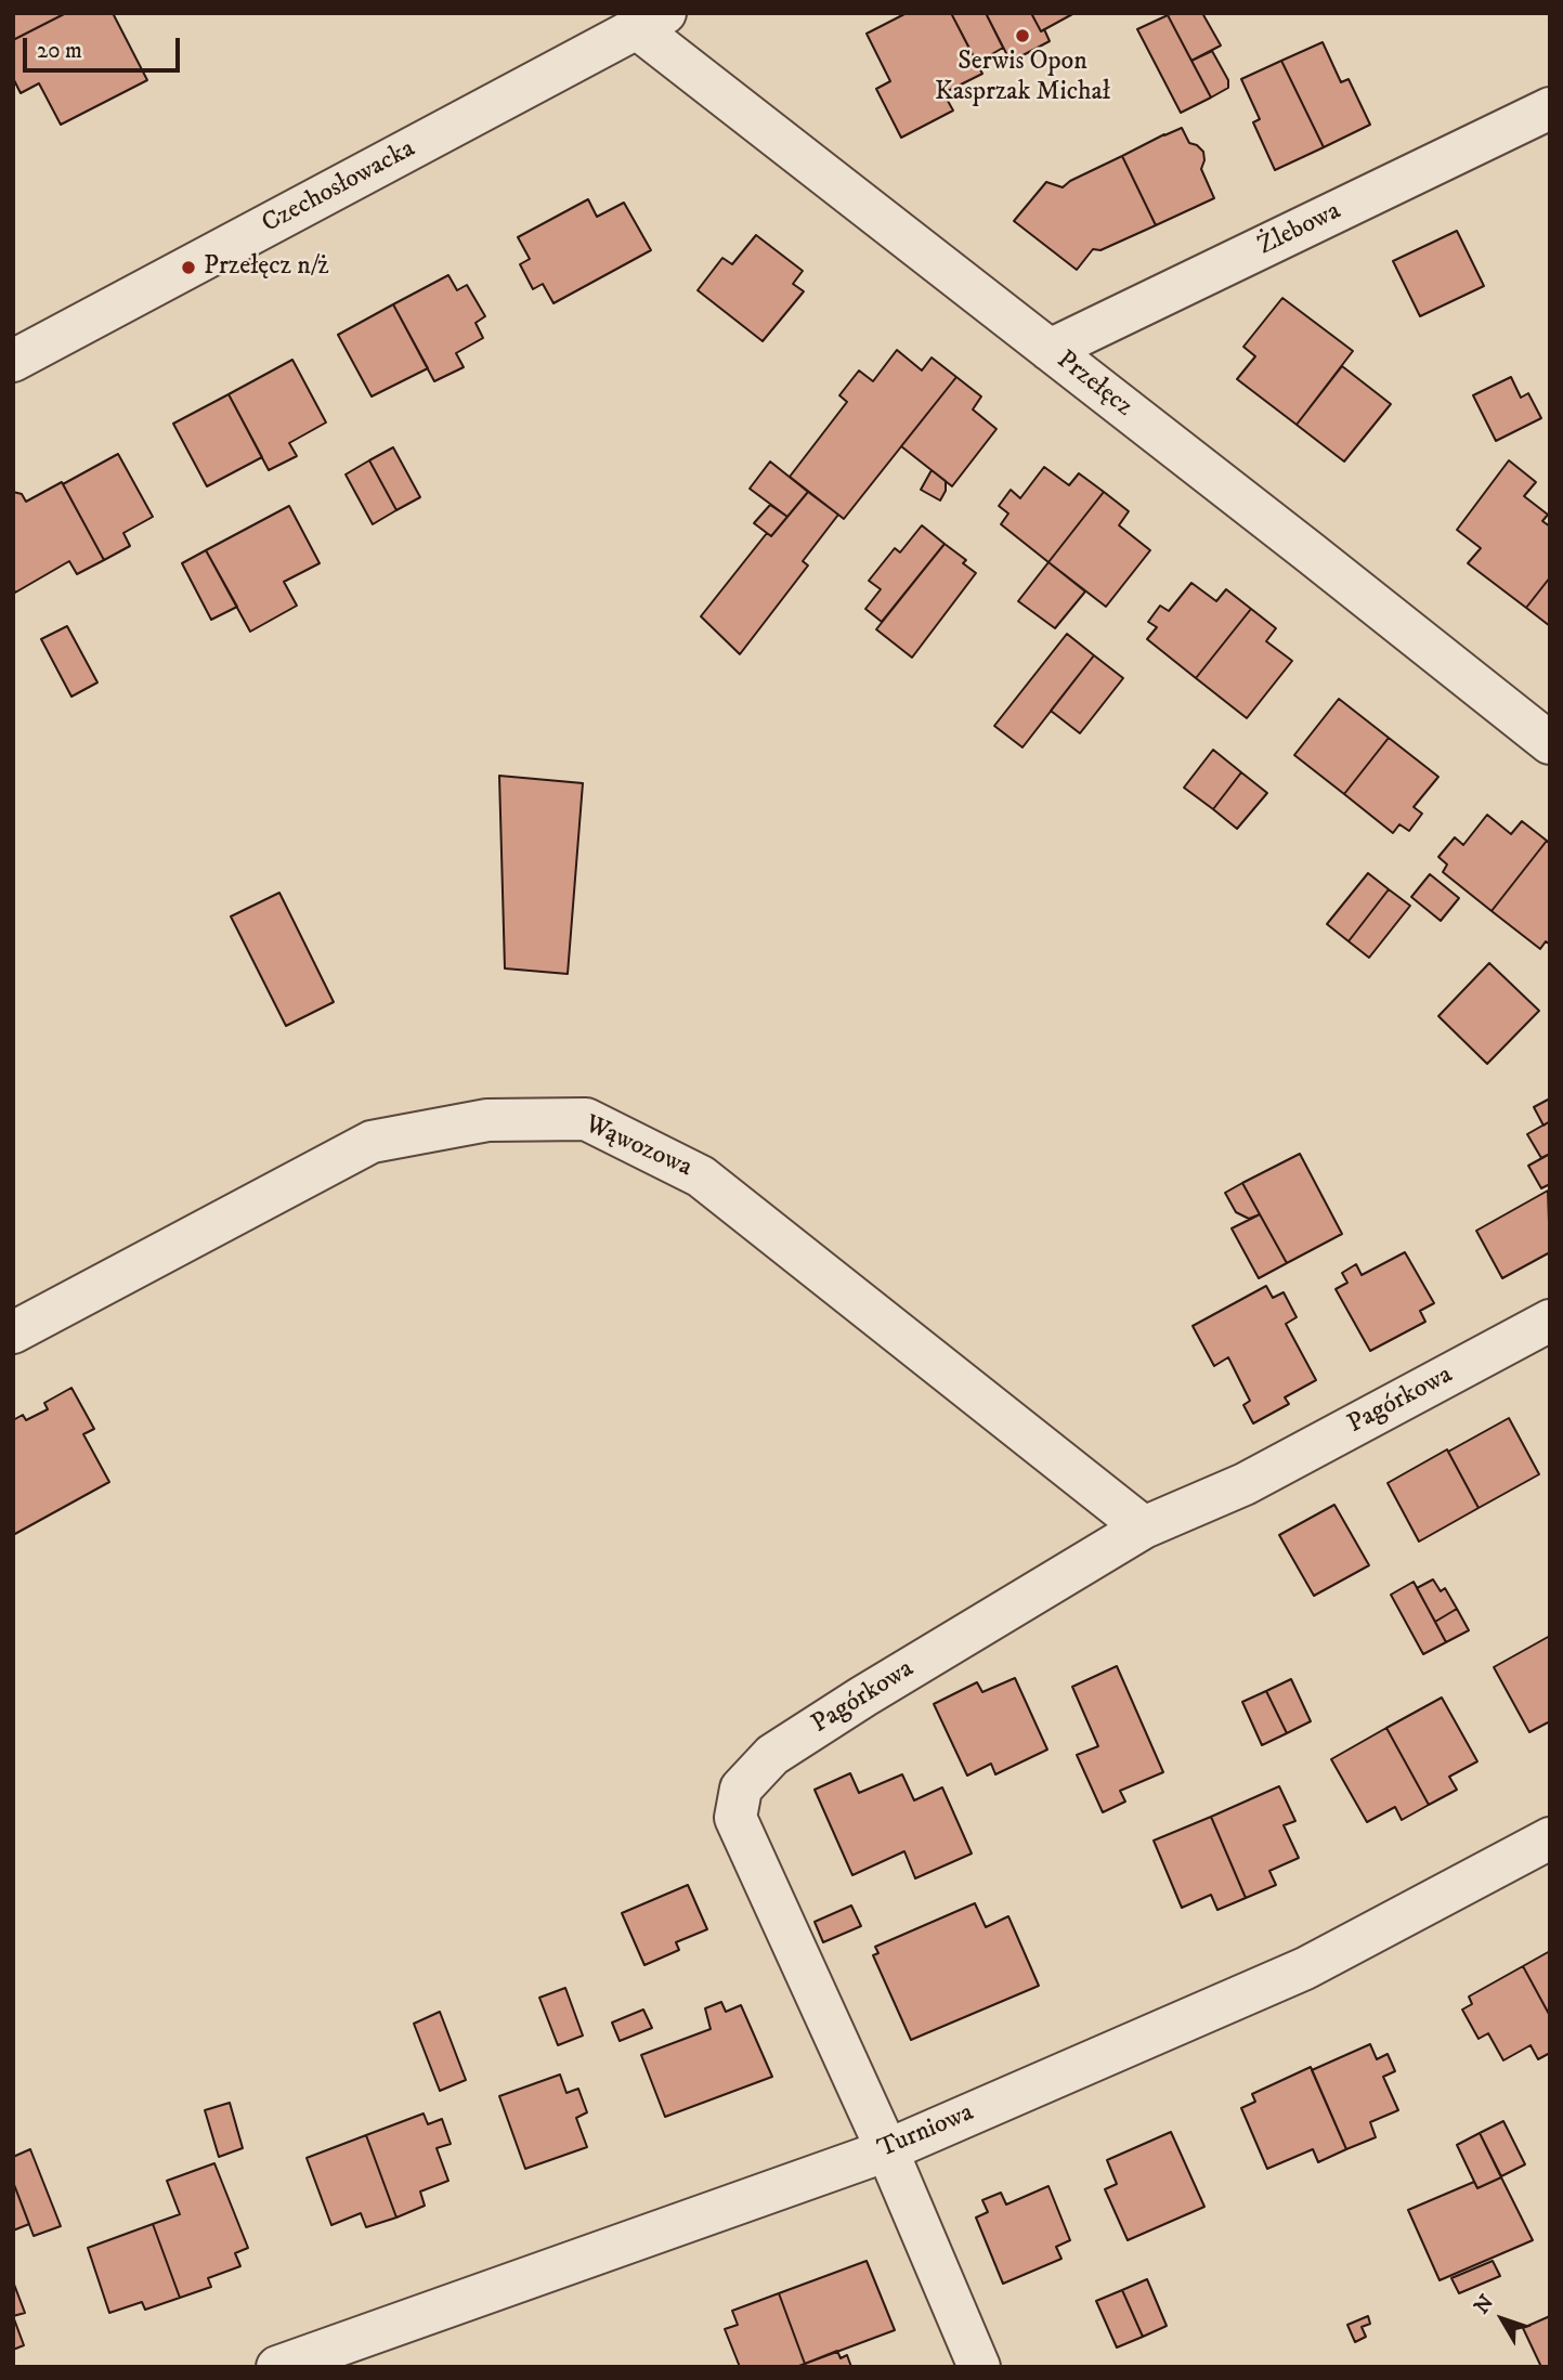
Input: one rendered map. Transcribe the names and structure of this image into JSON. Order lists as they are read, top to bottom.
{
  "streets": {
    "street": [
      "Czechosłowacka",
      "Żlebowa",
      "Przełęcz",
      "Wąwozowa",
      "Pagórkowa",
      "Turniowa"
    ]
  },
  "crossings": [
    ["Czechosłowacka", "Przełęcz"],
    ["Żlebowa", "Przełęcz"],
    ["Wąwozowa", "Pagórkowa"],
    ["Pagórkowa", "Turniowa"]
  ],
  "places": ["Serwis Opon Kasprzak Michał", "Przełęcz n/ż"],
  "scale_bar": "20 m",
  "north": "top left"
}
